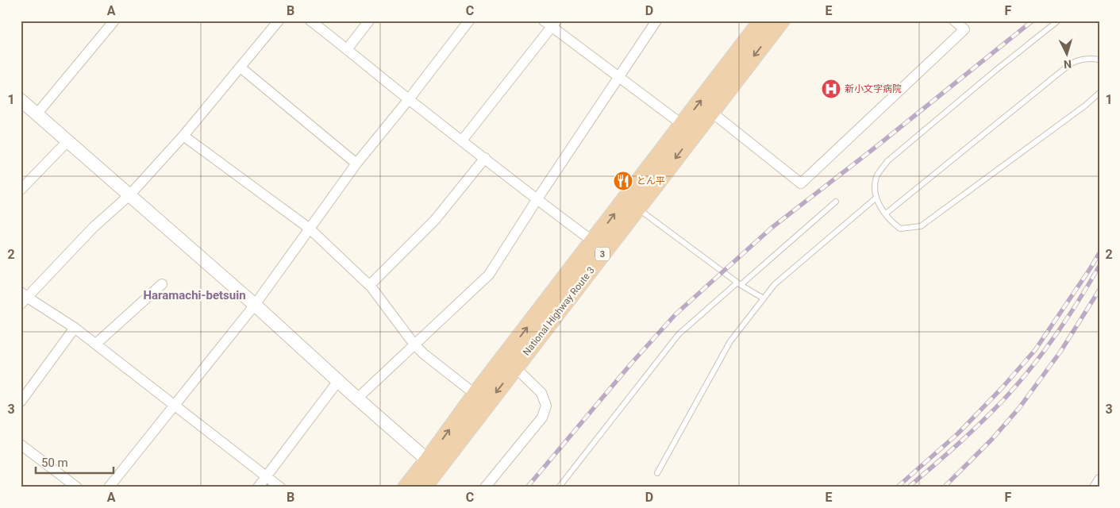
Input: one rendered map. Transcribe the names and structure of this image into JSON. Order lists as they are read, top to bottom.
{
  "streets": {
    "highway": ["3", "National Highway Route 3"]
  },
  "districts": ["Haramachi-betsuin"],
  "places": {
    "hospital": ["新小文字病院"],
    "restaurant": ["とん平"]
  },
  "scale_bar": "50 m",
  "north": "bottom",
  "grid": {
    "columns": [
      "A",
      "B",
      "C",
      "D",
      "E",
      "F"
    ],
    "rows": ["1", "2", "3"]
  }
}
